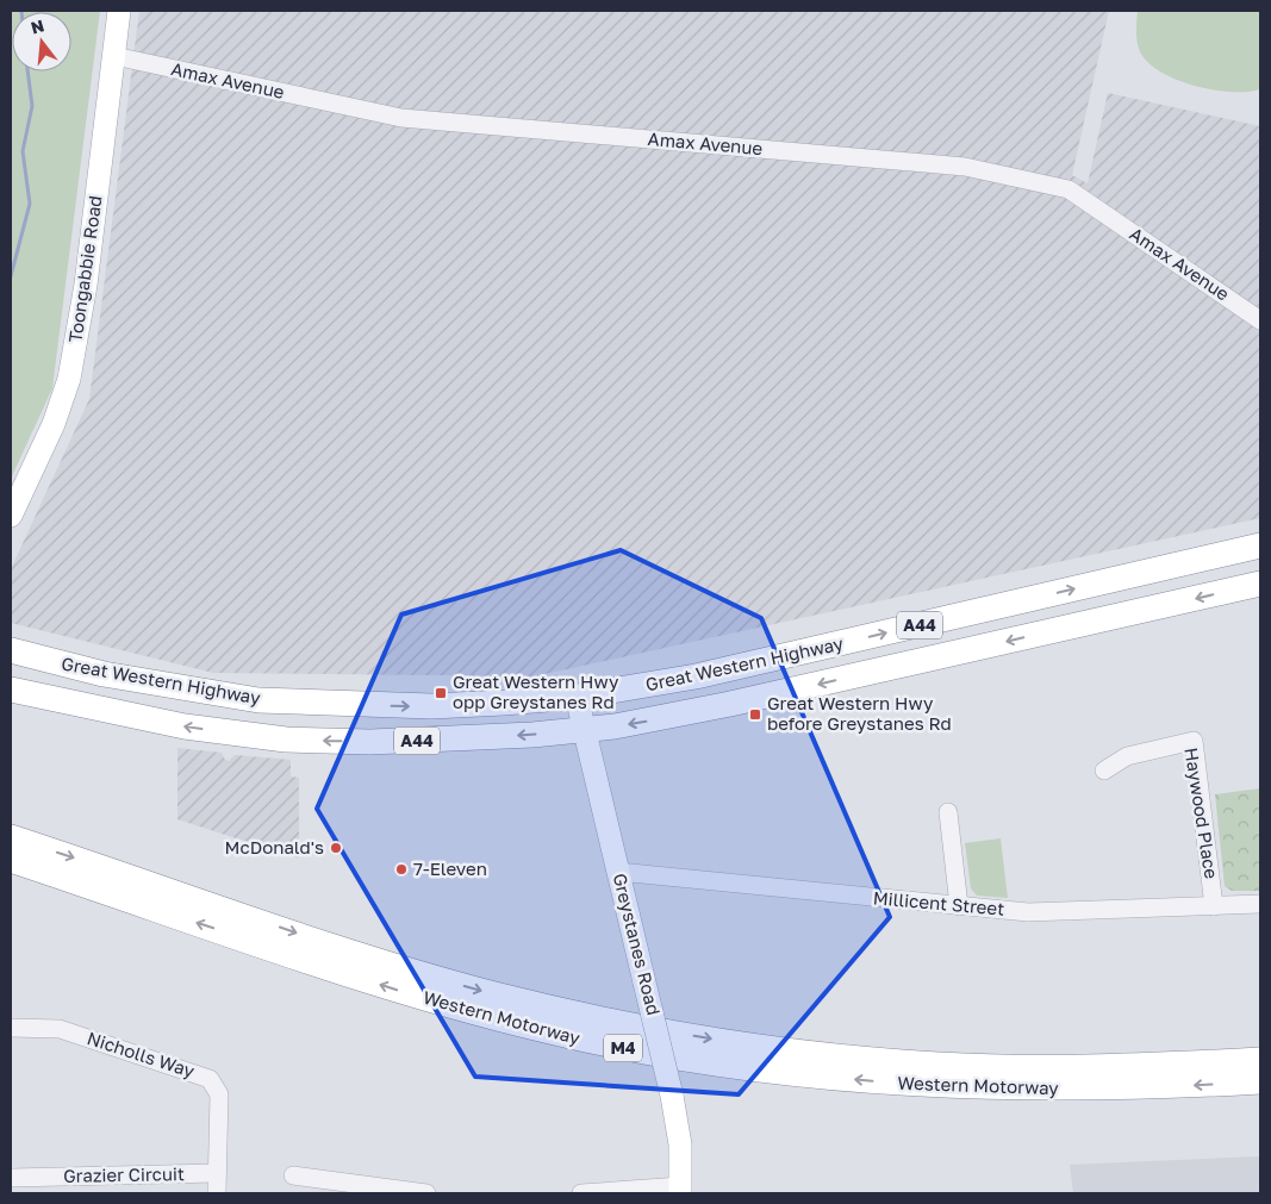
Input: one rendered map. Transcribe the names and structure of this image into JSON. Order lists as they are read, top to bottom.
{
  "streets": {
    "highway": [
      "A44",
      "Great Western Highway",
      "Western Motorway",
      "M4"
    ],
    "main road": ["Toongabbie Road", "Greystanes Road"],
    "street": [
      "Amax Avenue",
      "Haywood Place",
      "Millicent Street",
      "Nicholls Way",
      "Grazier Circuit"
    ]
  },
  "crossings": [
    ["Amax Avenue", "Toongabbie Road"],
    ["Great Western Highway", "Greystanes Road"],
    ["Haywood Place", "Millicent Street"],
    ["Millicent Street", "Greystanes Road"],
    ["Nicholls Way", "Grazier Circuit"]
  ],
  "places": {
    "transit": ["Great Western Hwy opp Greystanes Rd", "Great Western Hwy before Greystanes Rd"],
    "other": ["McDonald's", "7-Eleven"]
  },
  "north": "top"
}
